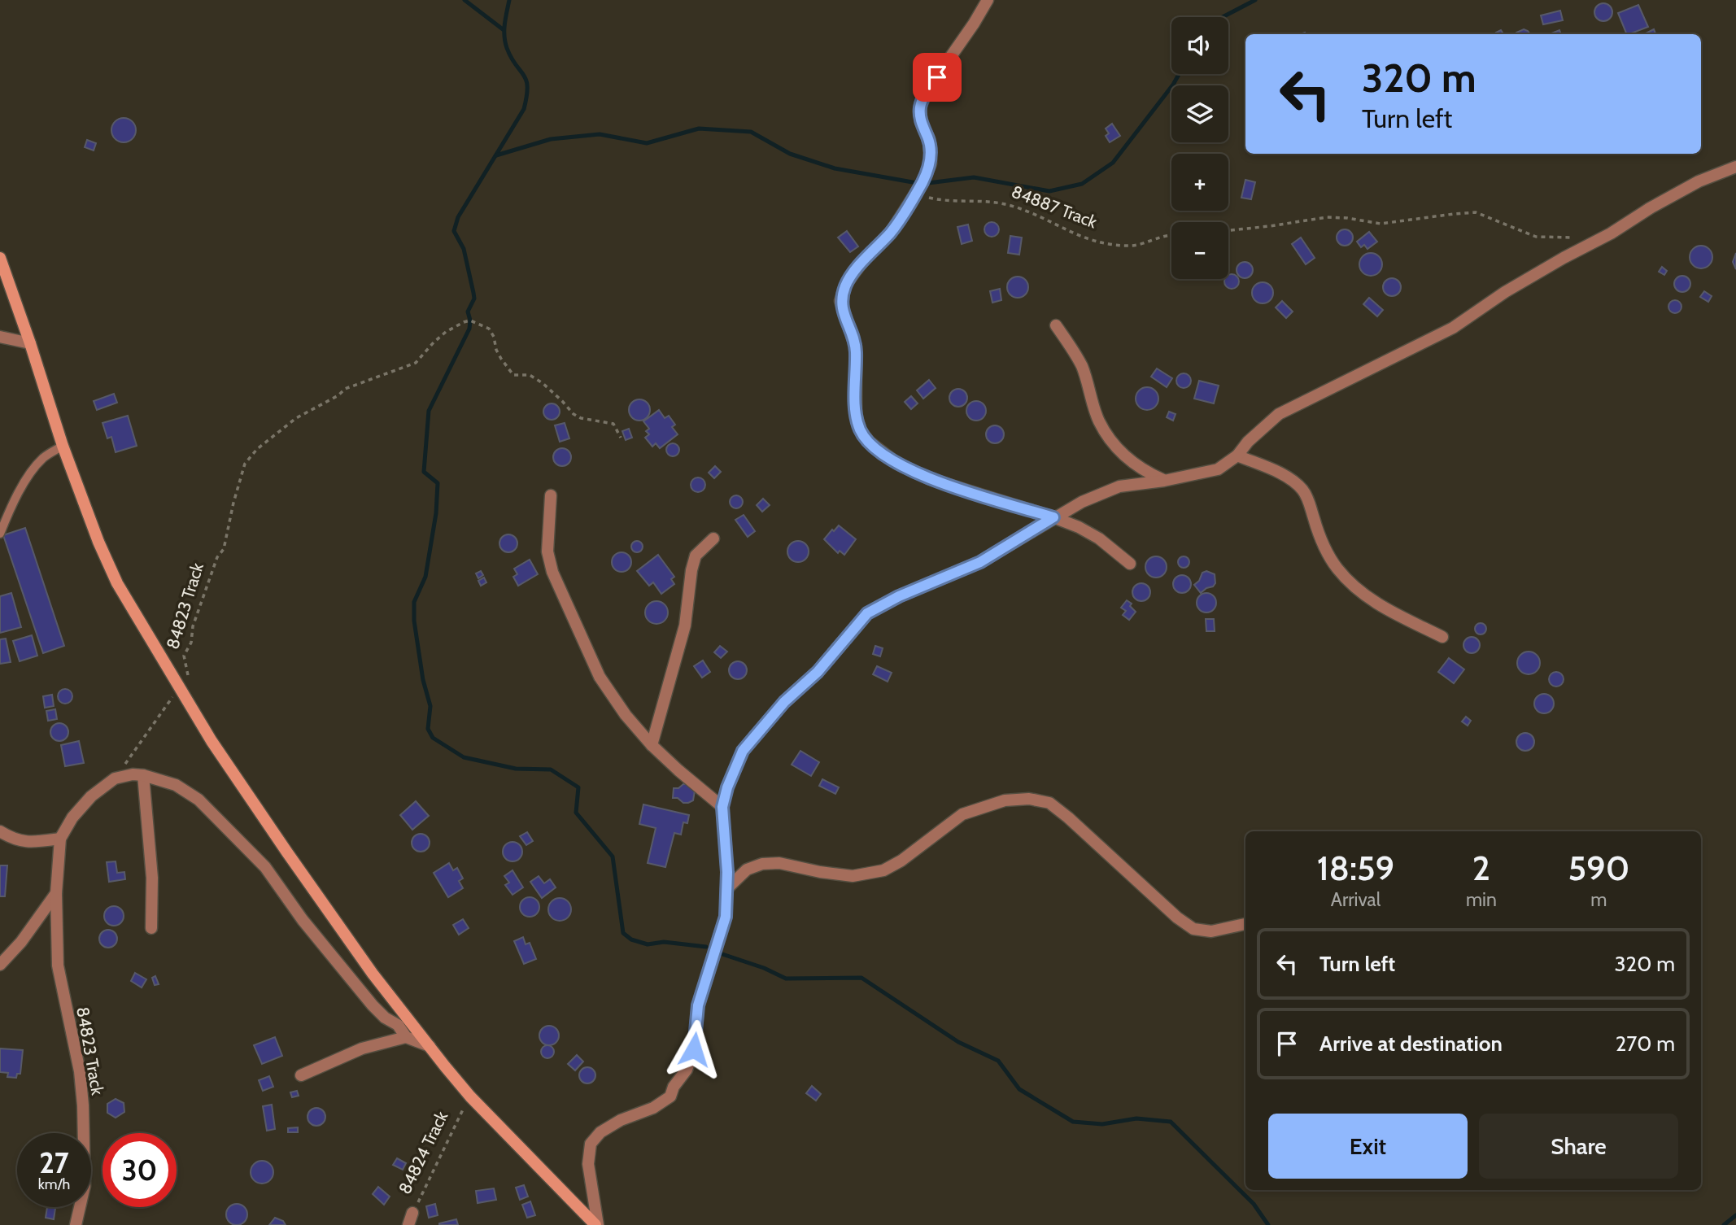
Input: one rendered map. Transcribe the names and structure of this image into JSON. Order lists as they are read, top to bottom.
{
  "streets": {
    "street": ["84823 Track", "84824 Track"],
    "path": ["84887 Track"]
  },
  "page": {
    "map_buttons": ["+", "−"],
    "turn": ["320 m", "Turn left"],
    "eta": [
      "18:59",
      "Arrival",
      "2",
      "min",
      "590",
      "m"
    ],
    "list": [
      {
        "name": "Turn left",
        "value": "320 m"
      },
      {
        "name": "Arrive at destination",
        "value": "270 m"
      }
    ],
    "buttons": ["Exit", "Share"],
    "speed": "27 km/h",
    "limit": "30"
  }
}
